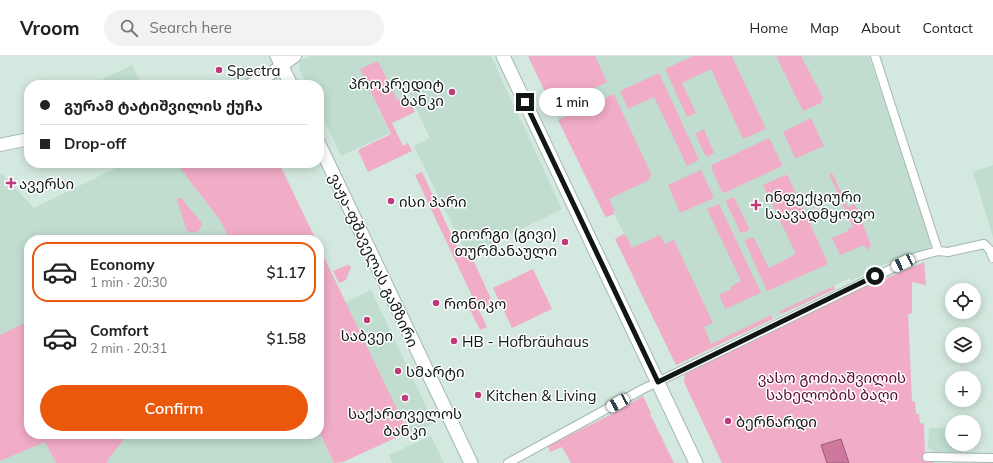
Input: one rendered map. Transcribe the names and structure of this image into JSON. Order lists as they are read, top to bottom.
{
  "streets": {
    "main road": ["ვაჟა-ფშაველას გამზირი"]
  },
  "parks": ["ვასო გოძიაშვილის სახელობის ბაღი"],
  "places": {
    "other": [
      "Spectra",
      "პროკრედიტ ბანკი",
      "ისი პარი",
      "გიორგი (გივი) თურმანაული",
      "რონიკო",
      "საბვეი",
      "HB - Hofbräuhaus",
      "სმარტი",
      "Kitchen & Living",
      "საქართველოს ბანკი",
      "ბერნარდი"
    ],
    "health": ["ავერსი", "ინფექციური საავადმყოფო"]
  },
  "page": {
    "header": "Vroom",
    "search": "Search here",
    "nav": [
      "Home",
      "Map",
      "About",
      "Contact"
    ],
    "banner": ["გურამ ტატიშვილის ქუჩა", "Drop-off"],
    "bubble": "1 min",
    "list": [
      {
        "name": "Economy",
        "note": "1 min · 20:30",
        "value": "$1.17"
      },
      {
        "name": "Comfort",
        "note": "2 min · 20:31",
        "value": "$1.58"
      }
    ],
    "map_buttons": ["+", "−"],
    "buttons": "Confirm"
  }
}
